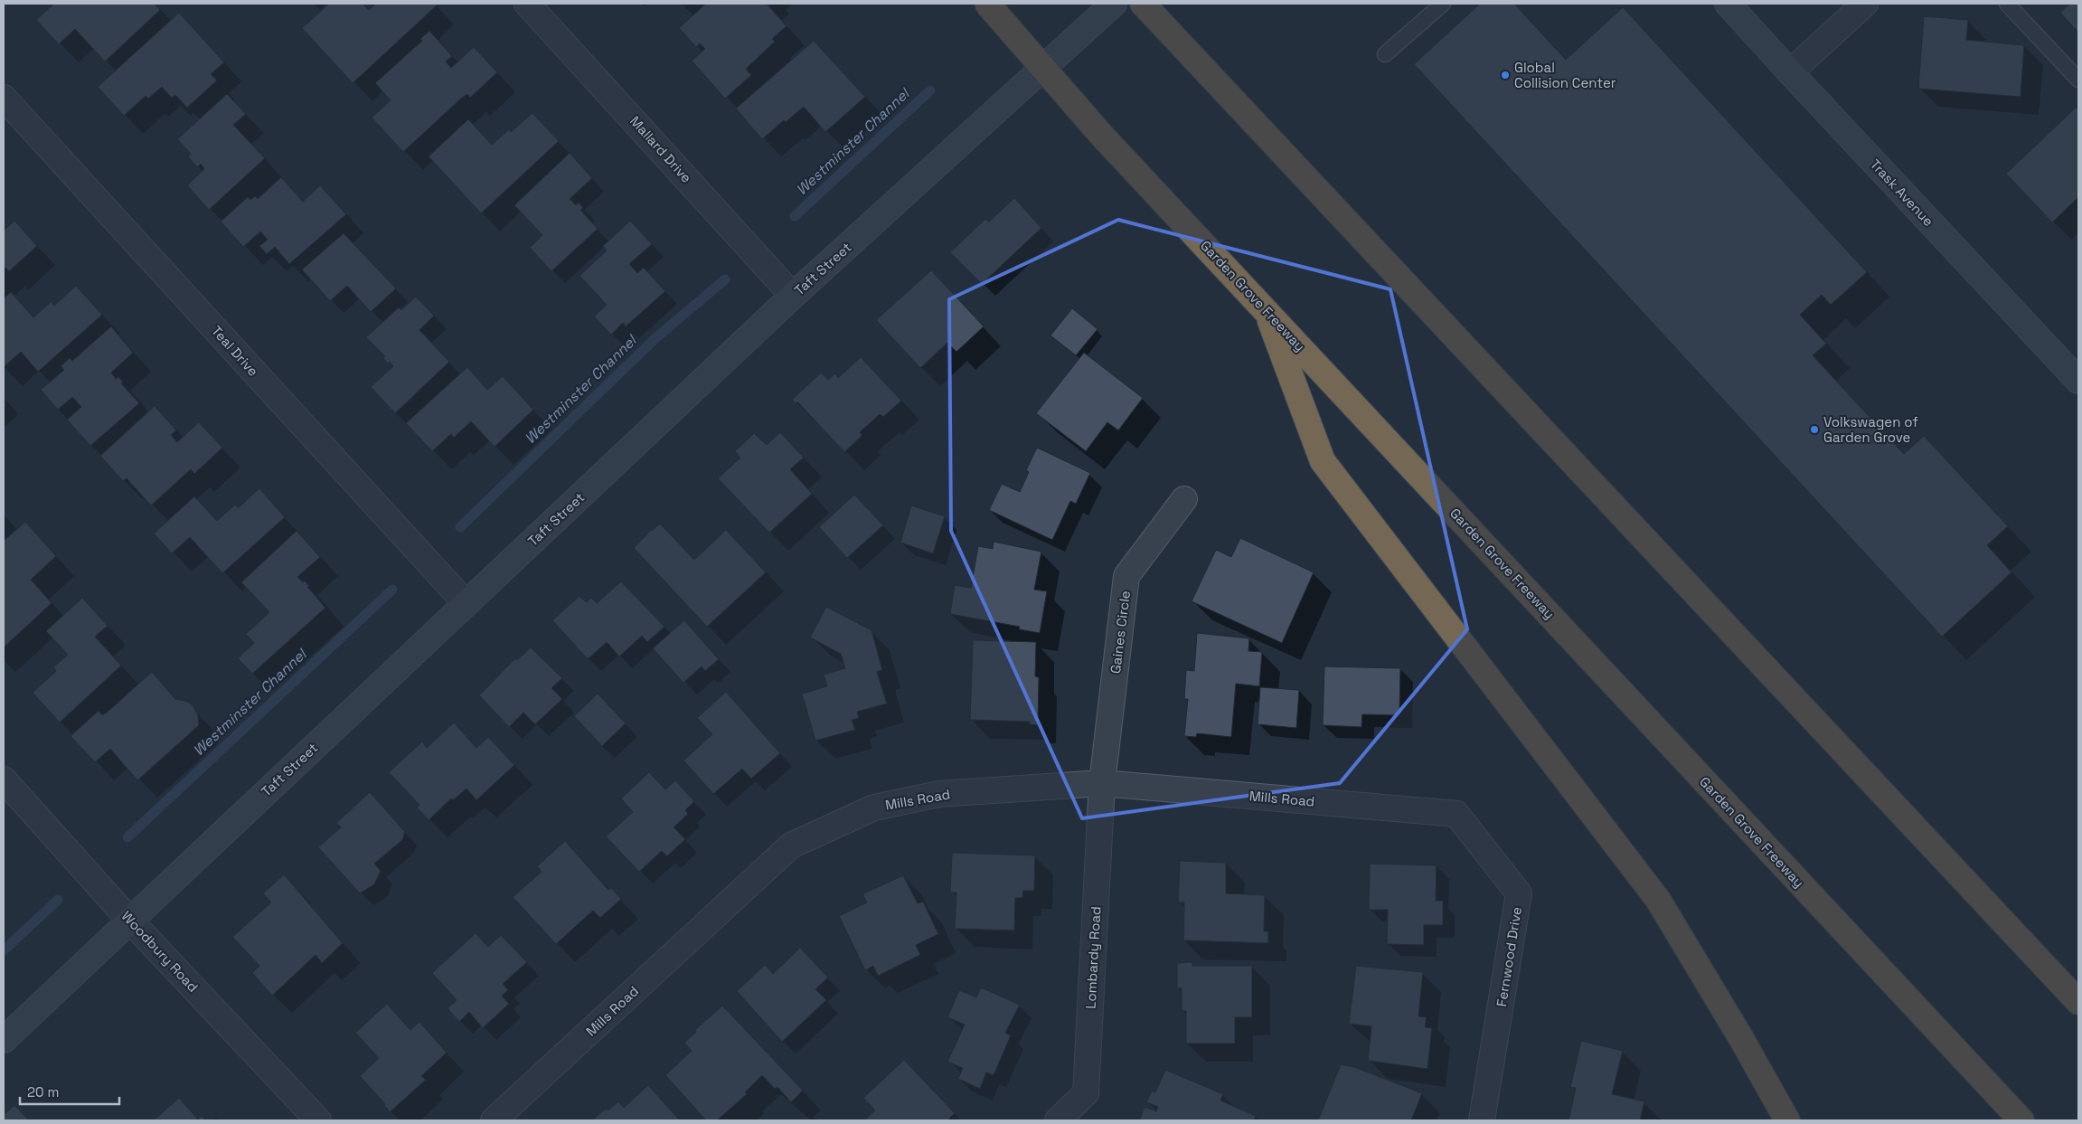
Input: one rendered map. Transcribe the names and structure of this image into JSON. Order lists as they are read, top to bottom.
{
  "streets": {
    "highway": ["Garden Grove Freeway"],
    "street": [
      "Mallard Drive",
      "Trask Avenue",
      "Taft Street",
      "Teal Drive",
      "Gaines Circle",
      "Mills Road",
      "Woodbury Road",
      "Fernwood Drive",
      "Lombardy Road"
    ]
  },
  "crossings": [
    ["Mallard Drive", "Taft Street"],
    ["Taft Street", "Teal Drive"],
    ["Taft Street", "Woodbury Road"],
    ["Gaines Circle", "Mills Road"],
    ["Gaines Circle", "Lombardy Road"],
    ["Mills Road", "Fernwood Drive"],
    ["Mills Road", "Lombardy Road"]
  ],
  "water": ["Westminster Channel"],
  "places": ["Global Collision Center", "Volkswagen of Garden Grove"],
  "scale_bar": "20 m"
}
